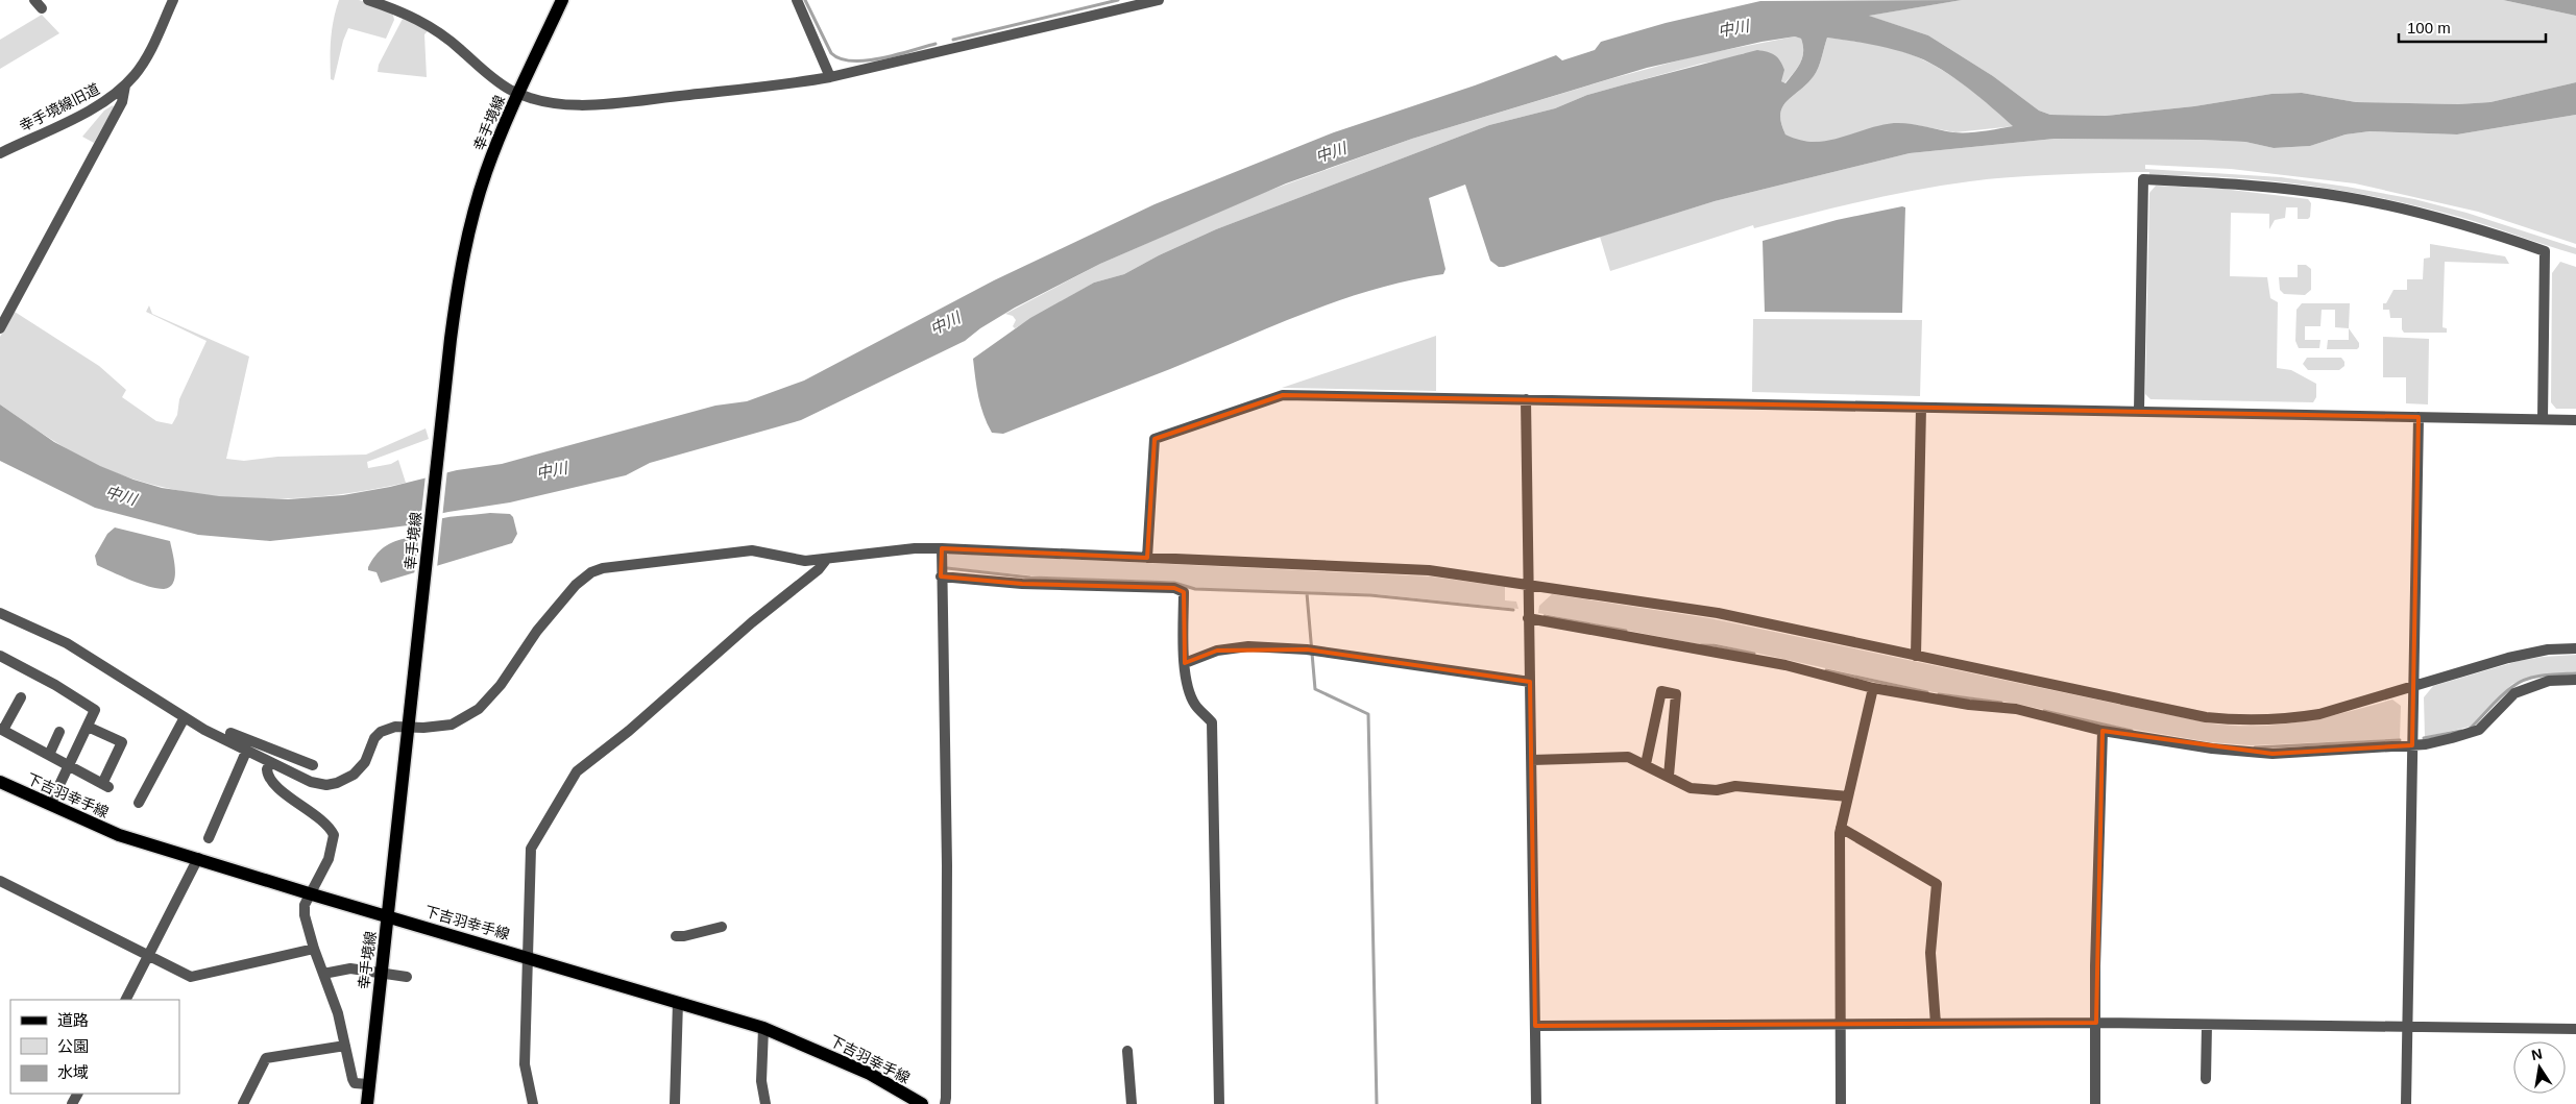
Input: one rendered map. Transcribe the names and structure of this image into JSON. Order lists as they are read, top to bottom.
{
  "streets": {
    "main road": ["幸手境線", "下吉羽幸手線"],
    "street": ["幸手境線旧道"]
  },
  "crossings": [
    ["幸手境線", "下吉羽幸手線"]
  ],
  "water": ["中川"],
  "legend": ["道路", "公園", "水域"],
  "scale_bar": "100 m",
  "north": "top"
}
